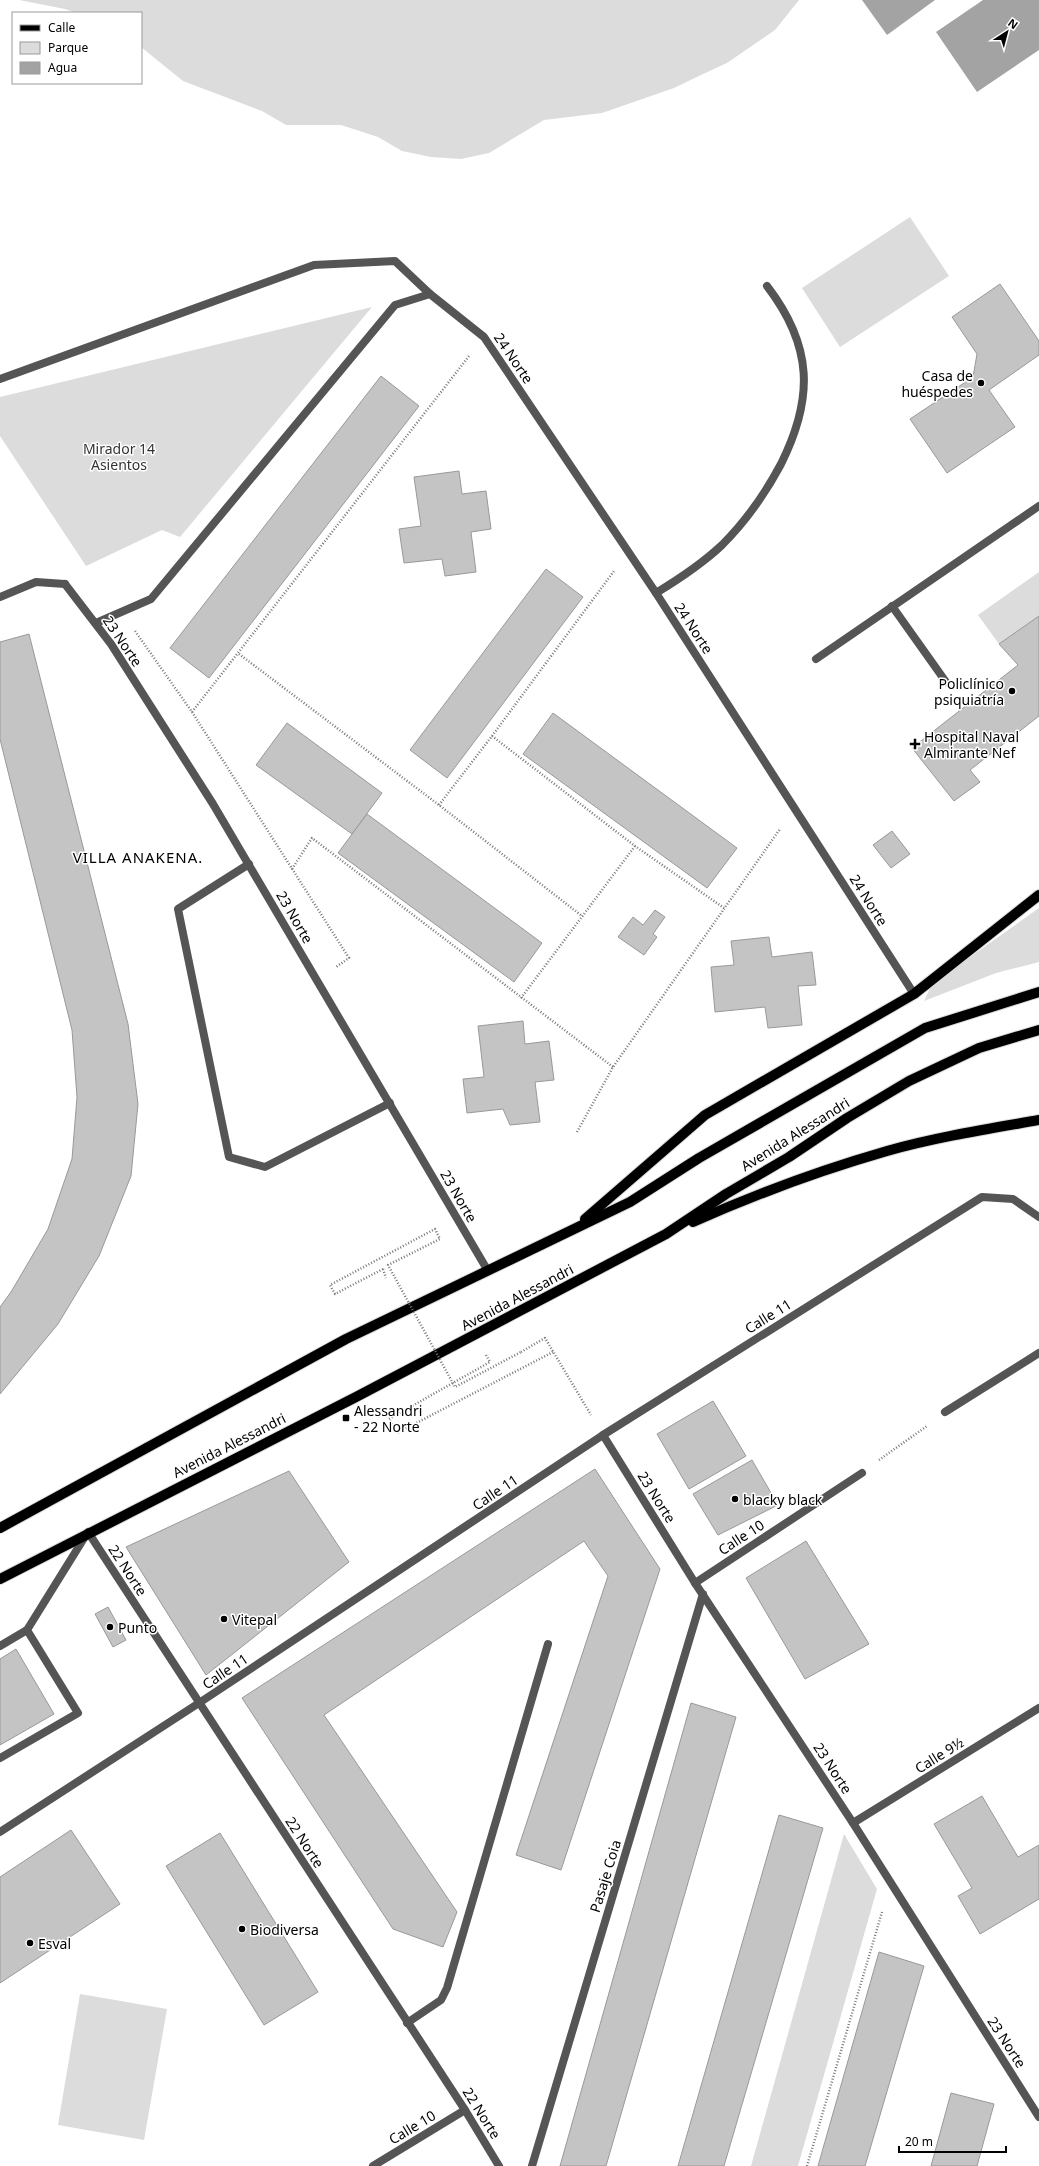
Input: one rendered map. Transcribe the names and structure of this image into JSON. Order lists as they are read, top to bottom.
{
  "streets": {
    "main road": ["Avenida Alessandri"],
    "street": [
      "24 Norte",
      "23 Norte",
      "Calle 11",
      "Calle 10",
      "22 Norte",
      "Calle 9½",
      "Pasaje Coia"
    ]
  },
  "crossings": [
    ["23 Norte", "Avenida Alessandri"],
    ["23 Norte", "Calle 11"],
    ["23 Norte", "Calle 10"],
    ["23 Norte", "Calle 9½"],
    ["23 Norte", "Pasaje Coia"],
    ["Avenida Alessandri", "22 Norte"],
    ["Calle 11", "22 Norte"],
    ["Calle 10", "22 Norte"]
  ],
  "districts": ["VILLA ANAKENA."],
  "parks": ["Mirador 14 Asientos"],
  "places": {
    "other": [
      "Casa de huéspedes",
      "Policlínico psiquiatría",
      "blacky black",
      "Vitepal",
      "Punto",
      "Biodiversa",
      "Esval"
    ],
    "health": ["Hospital Naval Almirante Nef"],
    "transit": ["Alessandri - 22 Norte"]
  },
  "legend": ["Calle", "Parque", "Agua"],
  "scale_bar": "20 m",
  "north": "top right"
}
